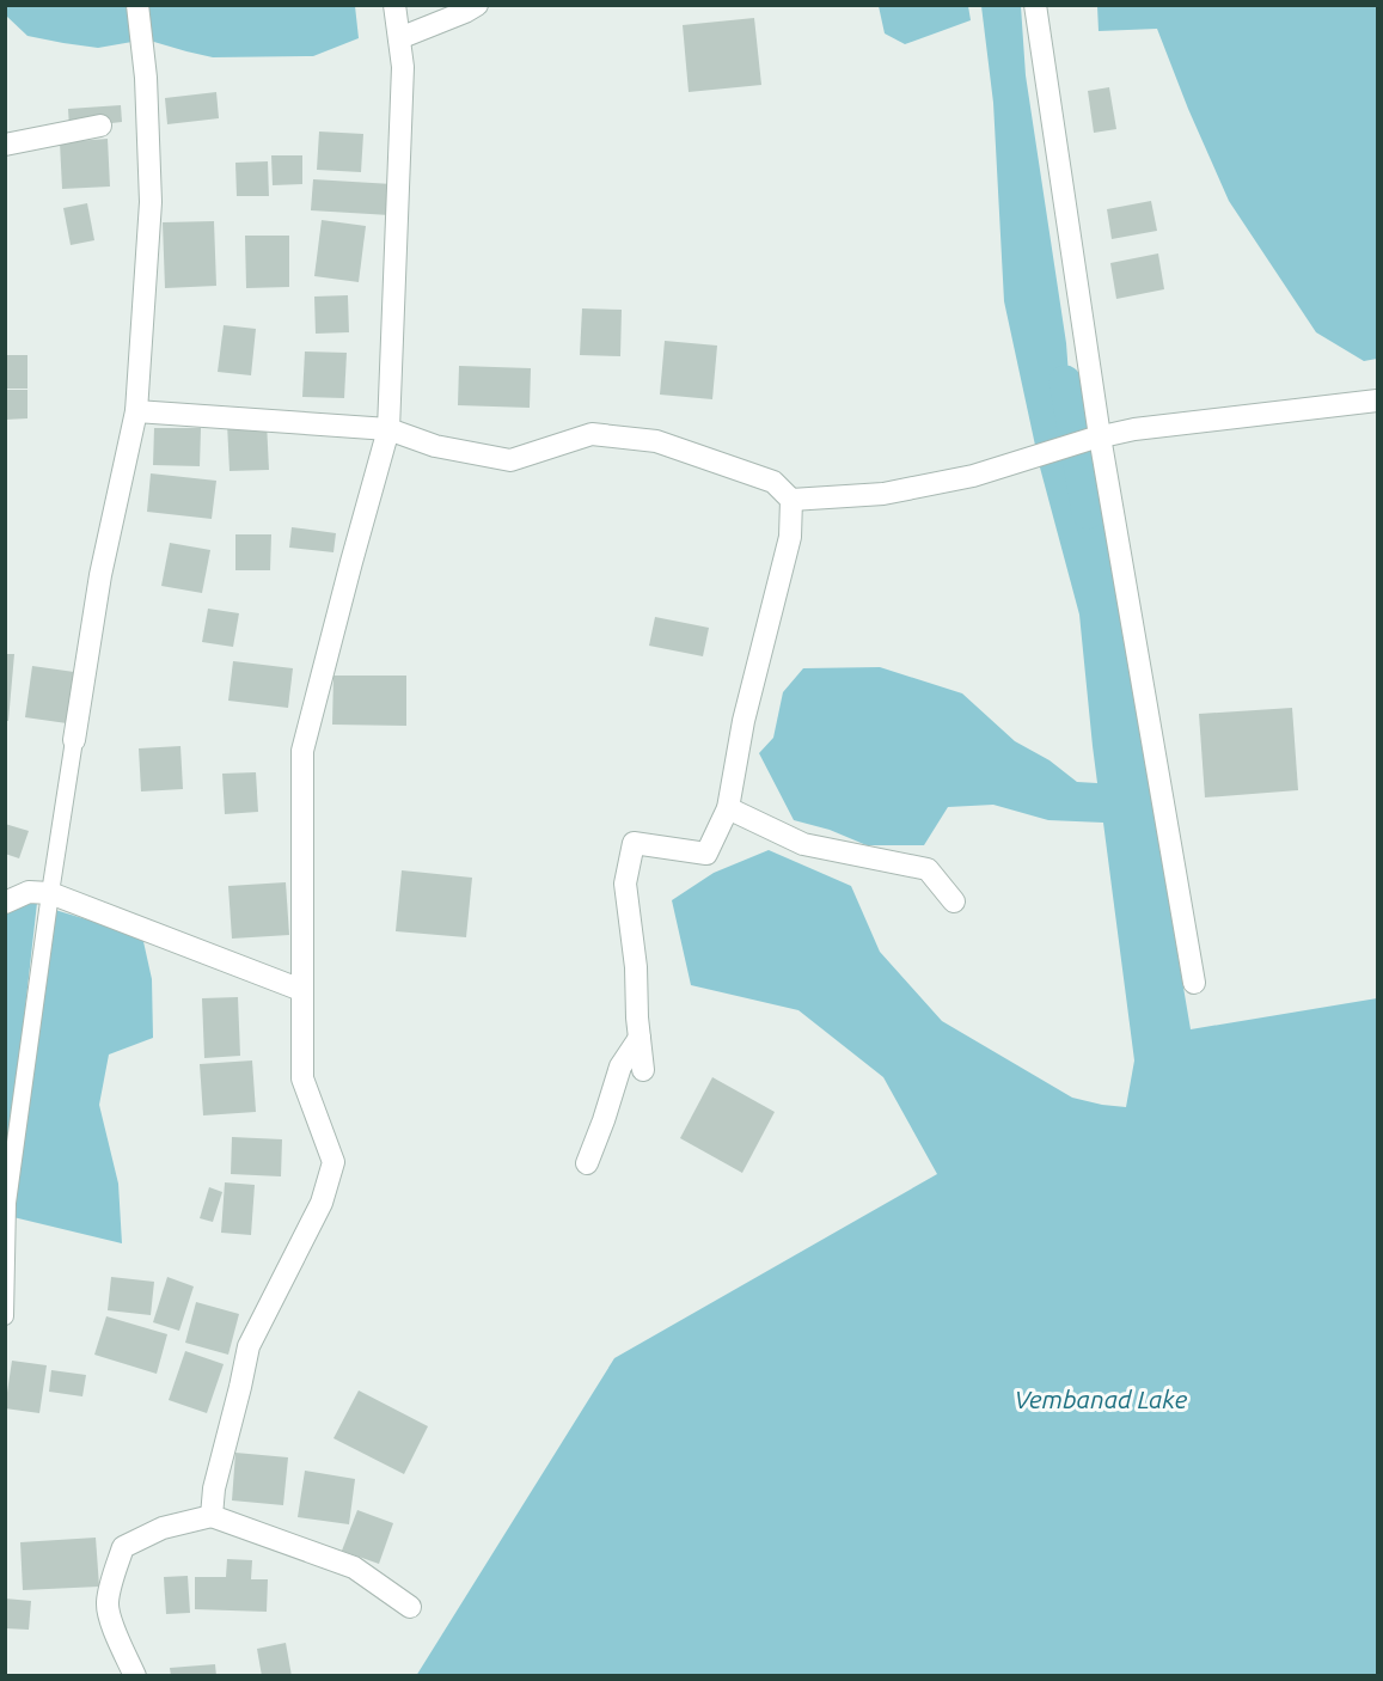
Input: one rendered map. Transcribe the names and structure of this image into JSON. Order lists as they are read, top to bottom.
{
  "water": ["Vembanad Lake"]
}
